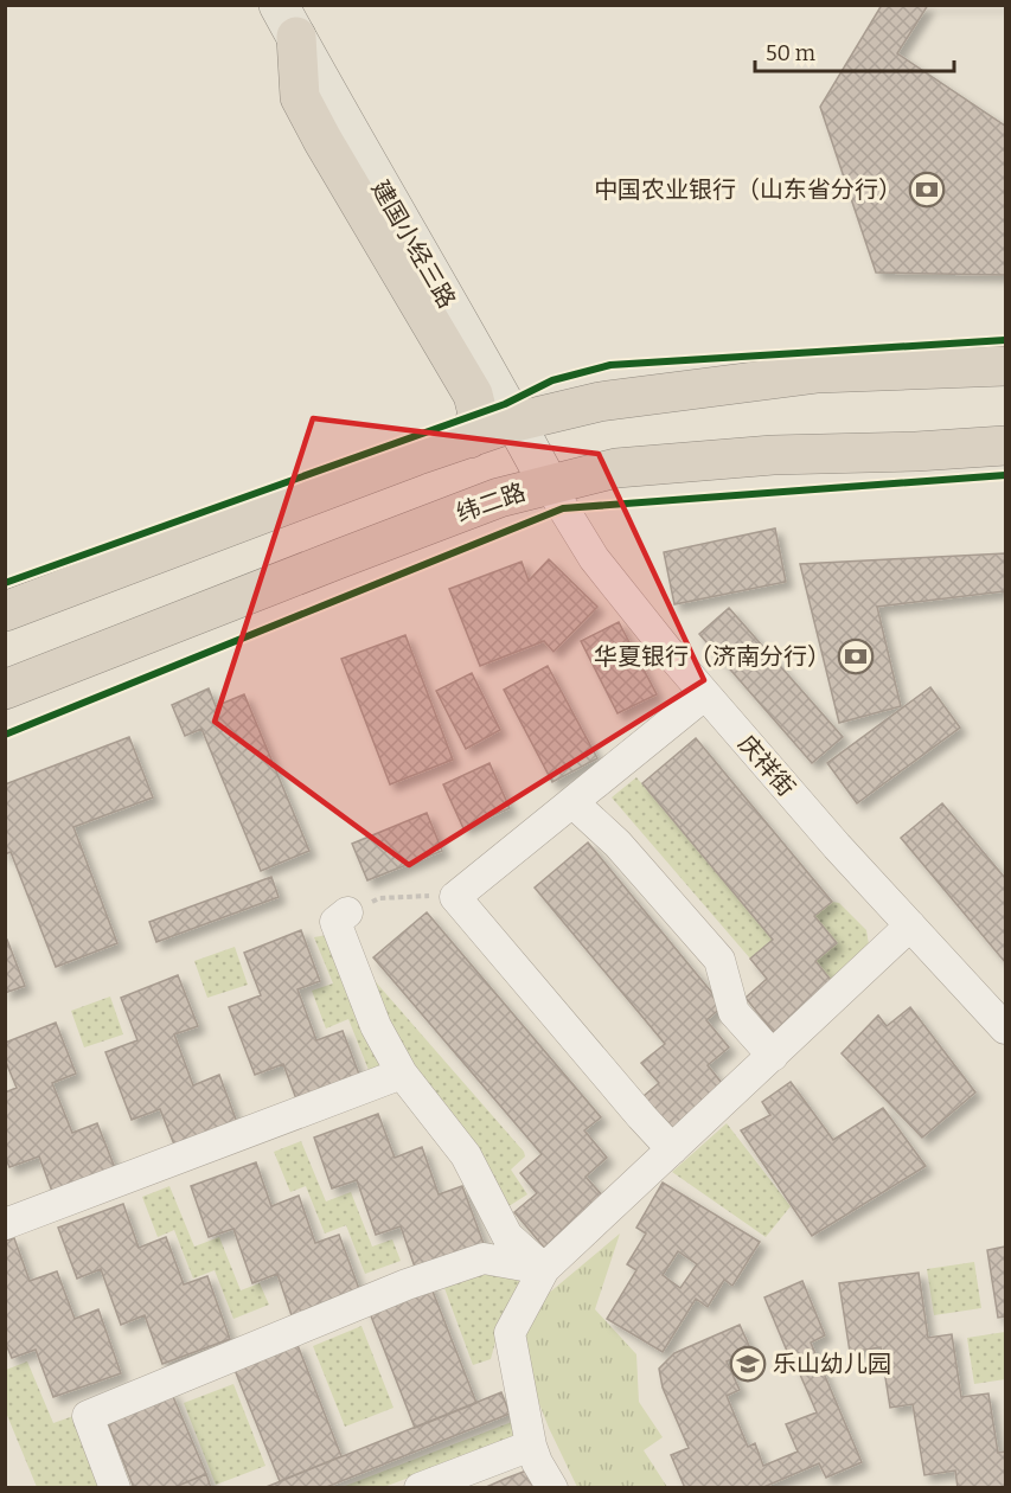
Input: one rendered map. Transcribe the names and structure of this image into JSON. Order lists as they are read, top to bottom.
{
  "streets": {
    "highway": ["纬二路"],
    "main road": ["建国小经三路"],
    "street": ["庆祥街"]
  },
  "crossings": [
    ["建国小经三路", "纬二路"],
    ["建国小经三路", "庆祥街"],
    ["纬二路", "庆祥街"]
  ],
  "places": {
    "bank": ["中国农业银行（山东省分行）", "华夏银行（济南分行）"],
    "school or university": ["乐山幼儿园"]
  },
  "scale_bar": "50 m"
}
